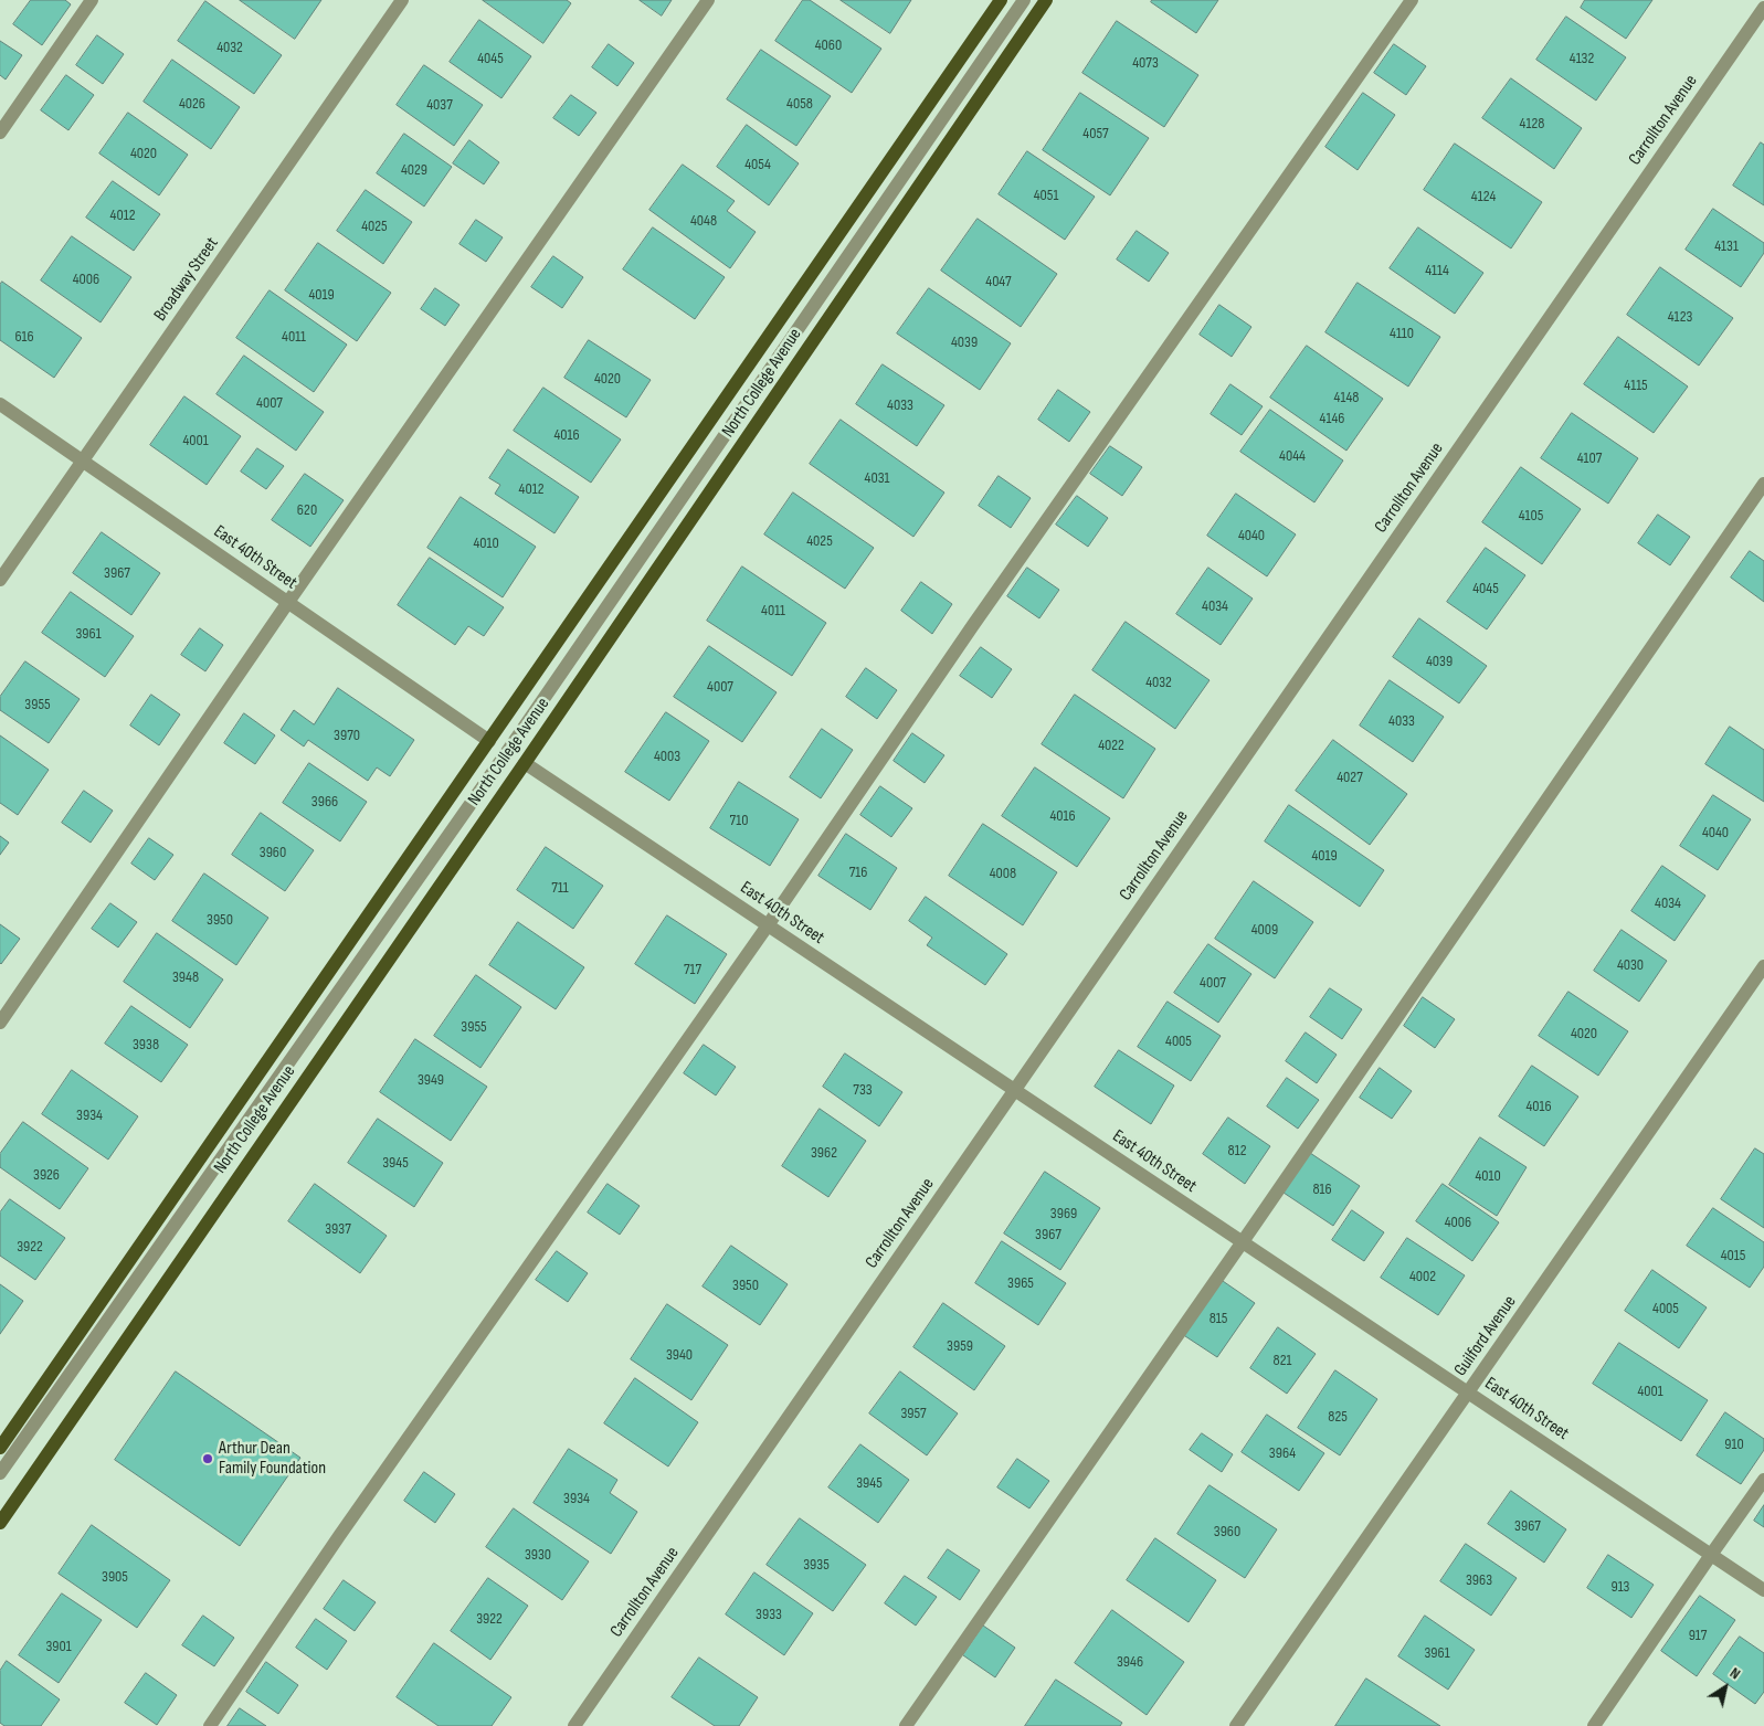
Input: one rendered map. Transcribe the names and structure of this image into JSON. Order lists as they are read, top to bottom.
{
  "streets": {
    "main road": ["North College Avenue"],
    "street": [
      "Carrollton Avenue",
      "Broadway Street",
      "East 40th Street",
      "Guilford Avenue"
    ]
  },
  "crossings": [
    ["Carrollton Avenue", "East 40th Street"],
    ["Broadway Street", "East 40th Street"],
    ["North College Avenue", "East 40th Street"],
    ["East 40th Street", "Guilford Avenue"]
  ],
  "places": ["Arthur Dean Family Foundation"],
  "house_numbers": [
    "4060",
    "4032",
    "4045",
    "4132",
    "4073",
    "4026",
    "4058",
    "4037",
    "4128",
    "4057",
    "4020",
    "4054",
    "4029",
    "4051",
    "4124",
    "4012",
    "4048",
    "4025",
    "4131",
    "4114",
    "4006",
    "4047",
    "4019",
    "4123",
    "4110",
    "616",
    "4011",
    "4039",
    "4020",
    "4115",
    "4148",
    "4007",
    "4033",
    "4146",
    "4016",
    "4001",
    "4044",
    "4107",
    "4031",
    "4012",
    "620",
    "4105",
    "4040",
    "4025",
    "4010",
    "3967",
    "4045",
    "4034",
    "4011",
    "3961",
    "4039",
    "4032",
    "4007",
    "3955",
    "4033",
    "3970",
    "4022",
    "4003",
    "4027",
    "3966",
    "4016",
    "710",
    "4040",
    "3960",
    "4019",
    "716",
    "4008",
    "711",
    "4034",
    "3950",
    "4009",
    "4030",
    "717",
    "3948",
    "4007",
    "3955",
    "4020",
    "4005",
    "3938",
    "3949",
    "733",
    "4016",
    "3934",
    "812",
    "3962",
    "3945",
    "3926",
    "4010",
    "816",
    "3969",
    "4006",
    "3937",
    "3967",
    "3922",
    "4015",
    "4002",
    "3965",
    "3950",
    "4005",
    "815",
    "3959",
    "3940",
    "821",
    "4001",
    "3957",
    "825",
    "910",
    "3964",
    "3945",
    "3934",
    "3967",
    "3960",
    "3930",
    "3935",
    "3905",
    "3963",
    "913",
    "3933",
    "3922",
    "917",
    "3901",
    "3961",
    "3946"
  ],
  "north": "top right"
}
